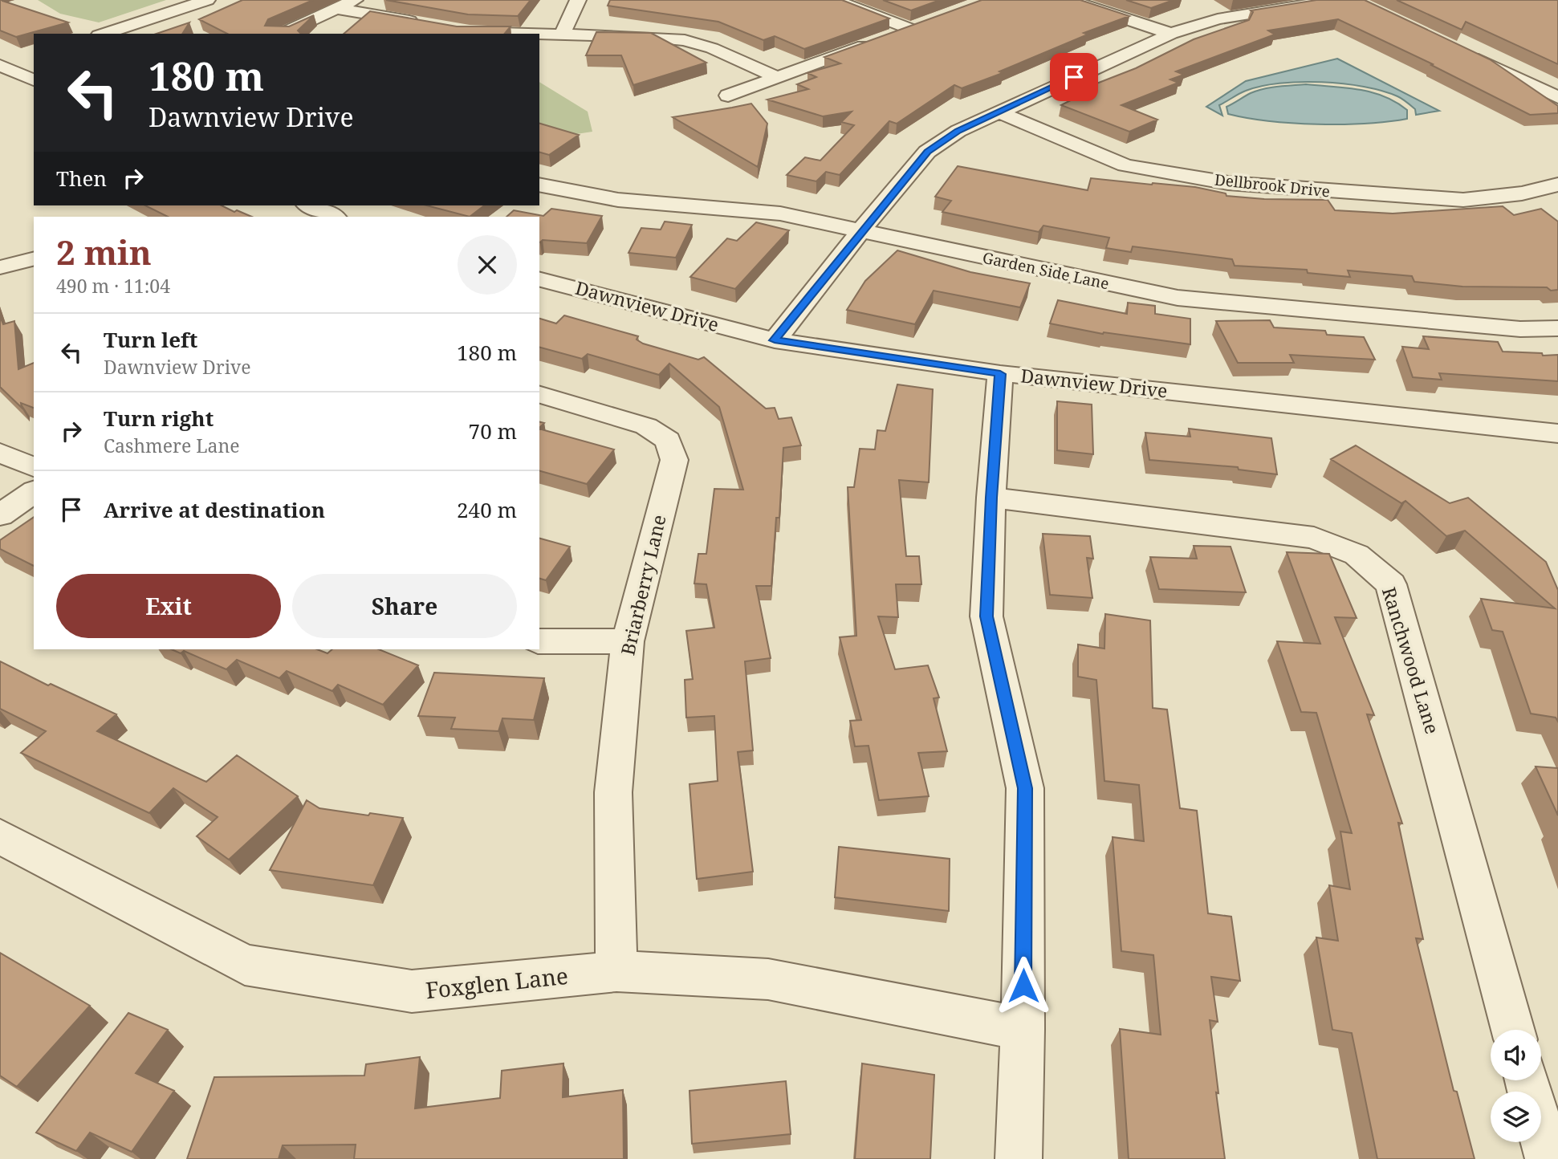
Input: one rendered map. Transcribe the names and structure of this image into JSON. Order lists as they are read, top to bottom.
{
  "streets": {
    "street": [
      "Dellbrook Drive",
      "Garden Side Lane",
      "Dawnview Drive",
      "Briarberry Lane",
      "Ranchwood Lane",
      "Foxglen Lane"
    ]
  },
  "crossings": [
    ["Briarberry Lane", "Foxglen Lane"]
  ],
  "page": {
    "turn": ["180 m", "Dawnview Drive"],
    "then": "Then",
    "heading": ["2 min", "490 m · 11:04"],
    "list": [
      {
        "name": "Turn left",
        "note": "Dawnview Drive",
        "value": "180 m"
      },
      {
        "name": "Turn right",
        "note": "Cashmere Lane",
        "value": "70 m"
      },
      {
        "name": "Arrive at destination",
        "value": "240 m"
      }
    ],
    "buttons": ["Exit", "Share"]
  }
}
